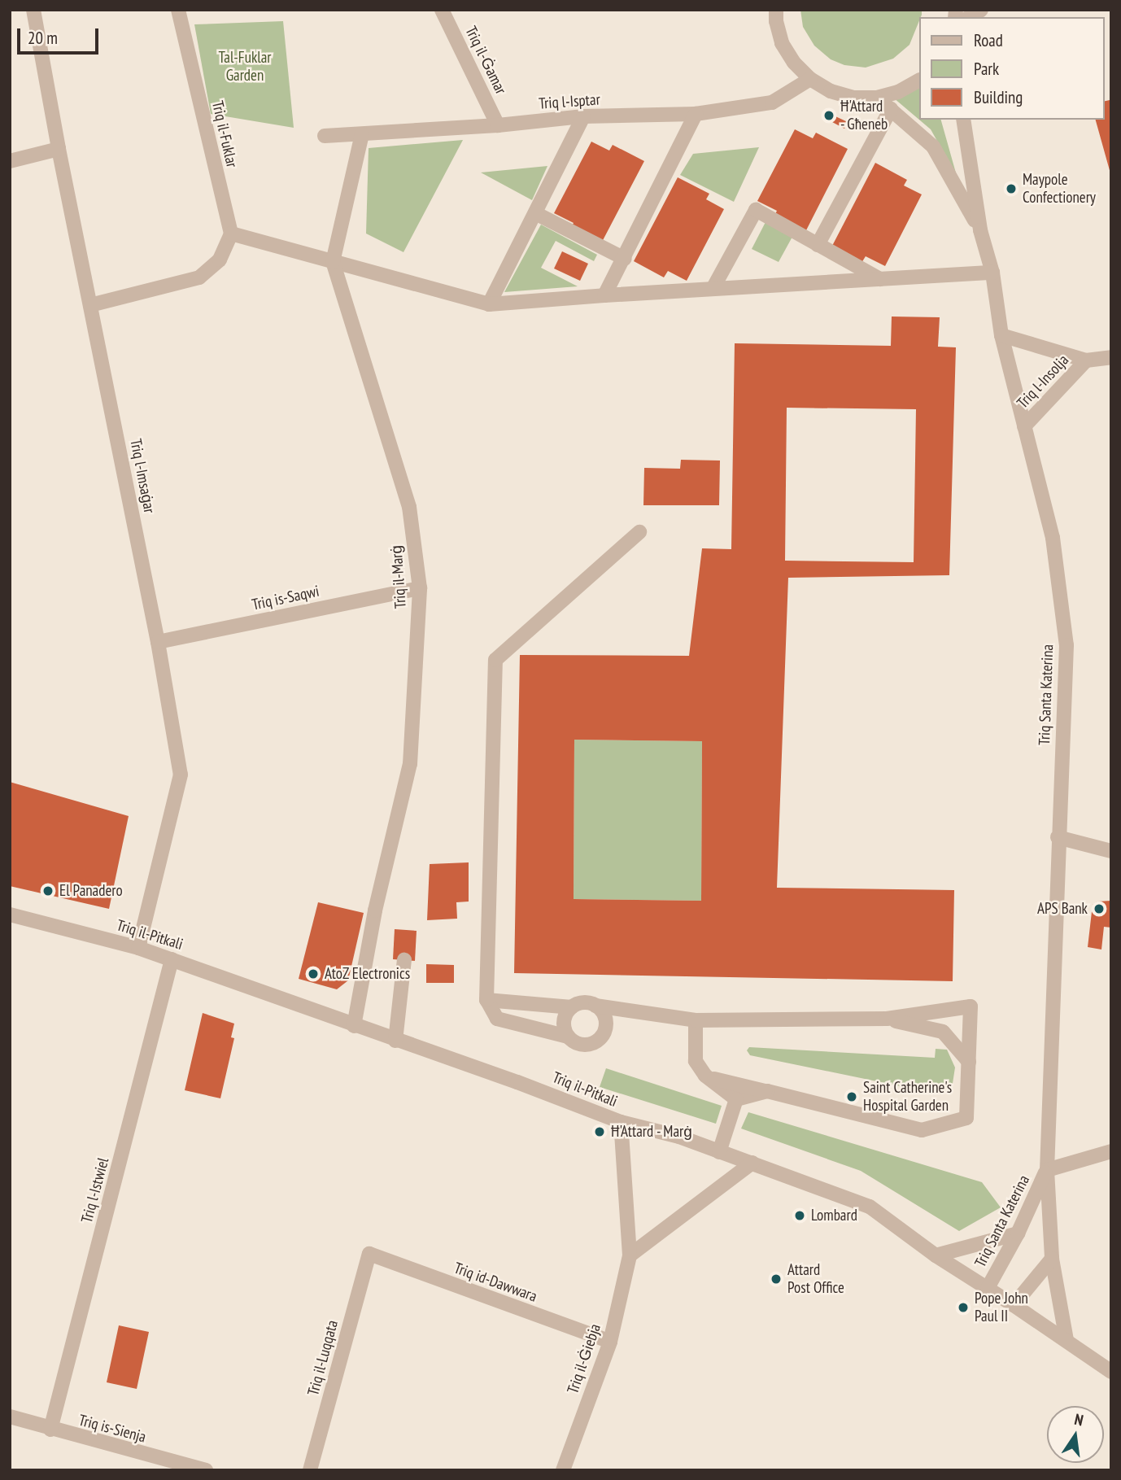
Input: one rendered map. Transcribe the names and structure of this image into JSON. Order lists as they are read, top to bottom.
{
  "streets": {
    "street": [
      "Triq il-Ġamar",
      "Triq l-Isptar",
      "Triq il-Fuklar",
      "Triq l-Insolja",
      "Triq l-Imsaġar",
      "Triq il-Marġ",
      "Triq is-Saqwi",
      "Triq Santa Katerina",
      "Triq il-Pitkali",
      "Triq l-Istwiel",
      "Triq id-Dawwara",
      "Triq il-Luqqata",
      "Triq il-Ġiebja",
      "Triq is-Sienja"
    ]
  },
  "crossings": [
    ["Triq il-Ġamar", "Triq l-Isptar"],
    ["Triq l-Insolja", "Triq Santa Katerina"],
    ["Triq l-Imsaġar", "Triq is-Saqwi"],
    ["Triq l-Imsaġar", "Triq il-Pitkali"],
    ["Triq il-Marġ", "Triq is-Saqwi"],
    ["Triq il-Marġ", "Triq il-Pitkali"],
    ["Triq Santa Katerina", "Triq il-Pitkali"],
    ["Triq il-Pitkali", "Triq l-Istwiel"],
    ["Triq il-Pitkali", "Triq il-Ġiebja"],
    ["Triq l-Istwiel", "Triq is-Sienja"],
    ["Triq id-Dawwara", "Triq il-Luqqata"],
    ["Triq id-Dawwara", "Triq il-Ġiebja"]
  ],
  "parks": ["Tal-Fuklar Garden"],
  "places": [
    "Ħ'Attard - Għeneb",
    "Maypole Confectionery",
    "El Panadero",
    "APS Bank",
    "AtoZ Electronics",
    "Saint Catherine's Hospital Garden",
    "Ħ'Attard - Marġ",
    "Lombard",
    "Attard Post Office",
    "Pope John Paul II"
  ],
  "legend": ["Road", "Park", "Building"],
  "scale_bar": "20 m",
  "north": "top"
}
